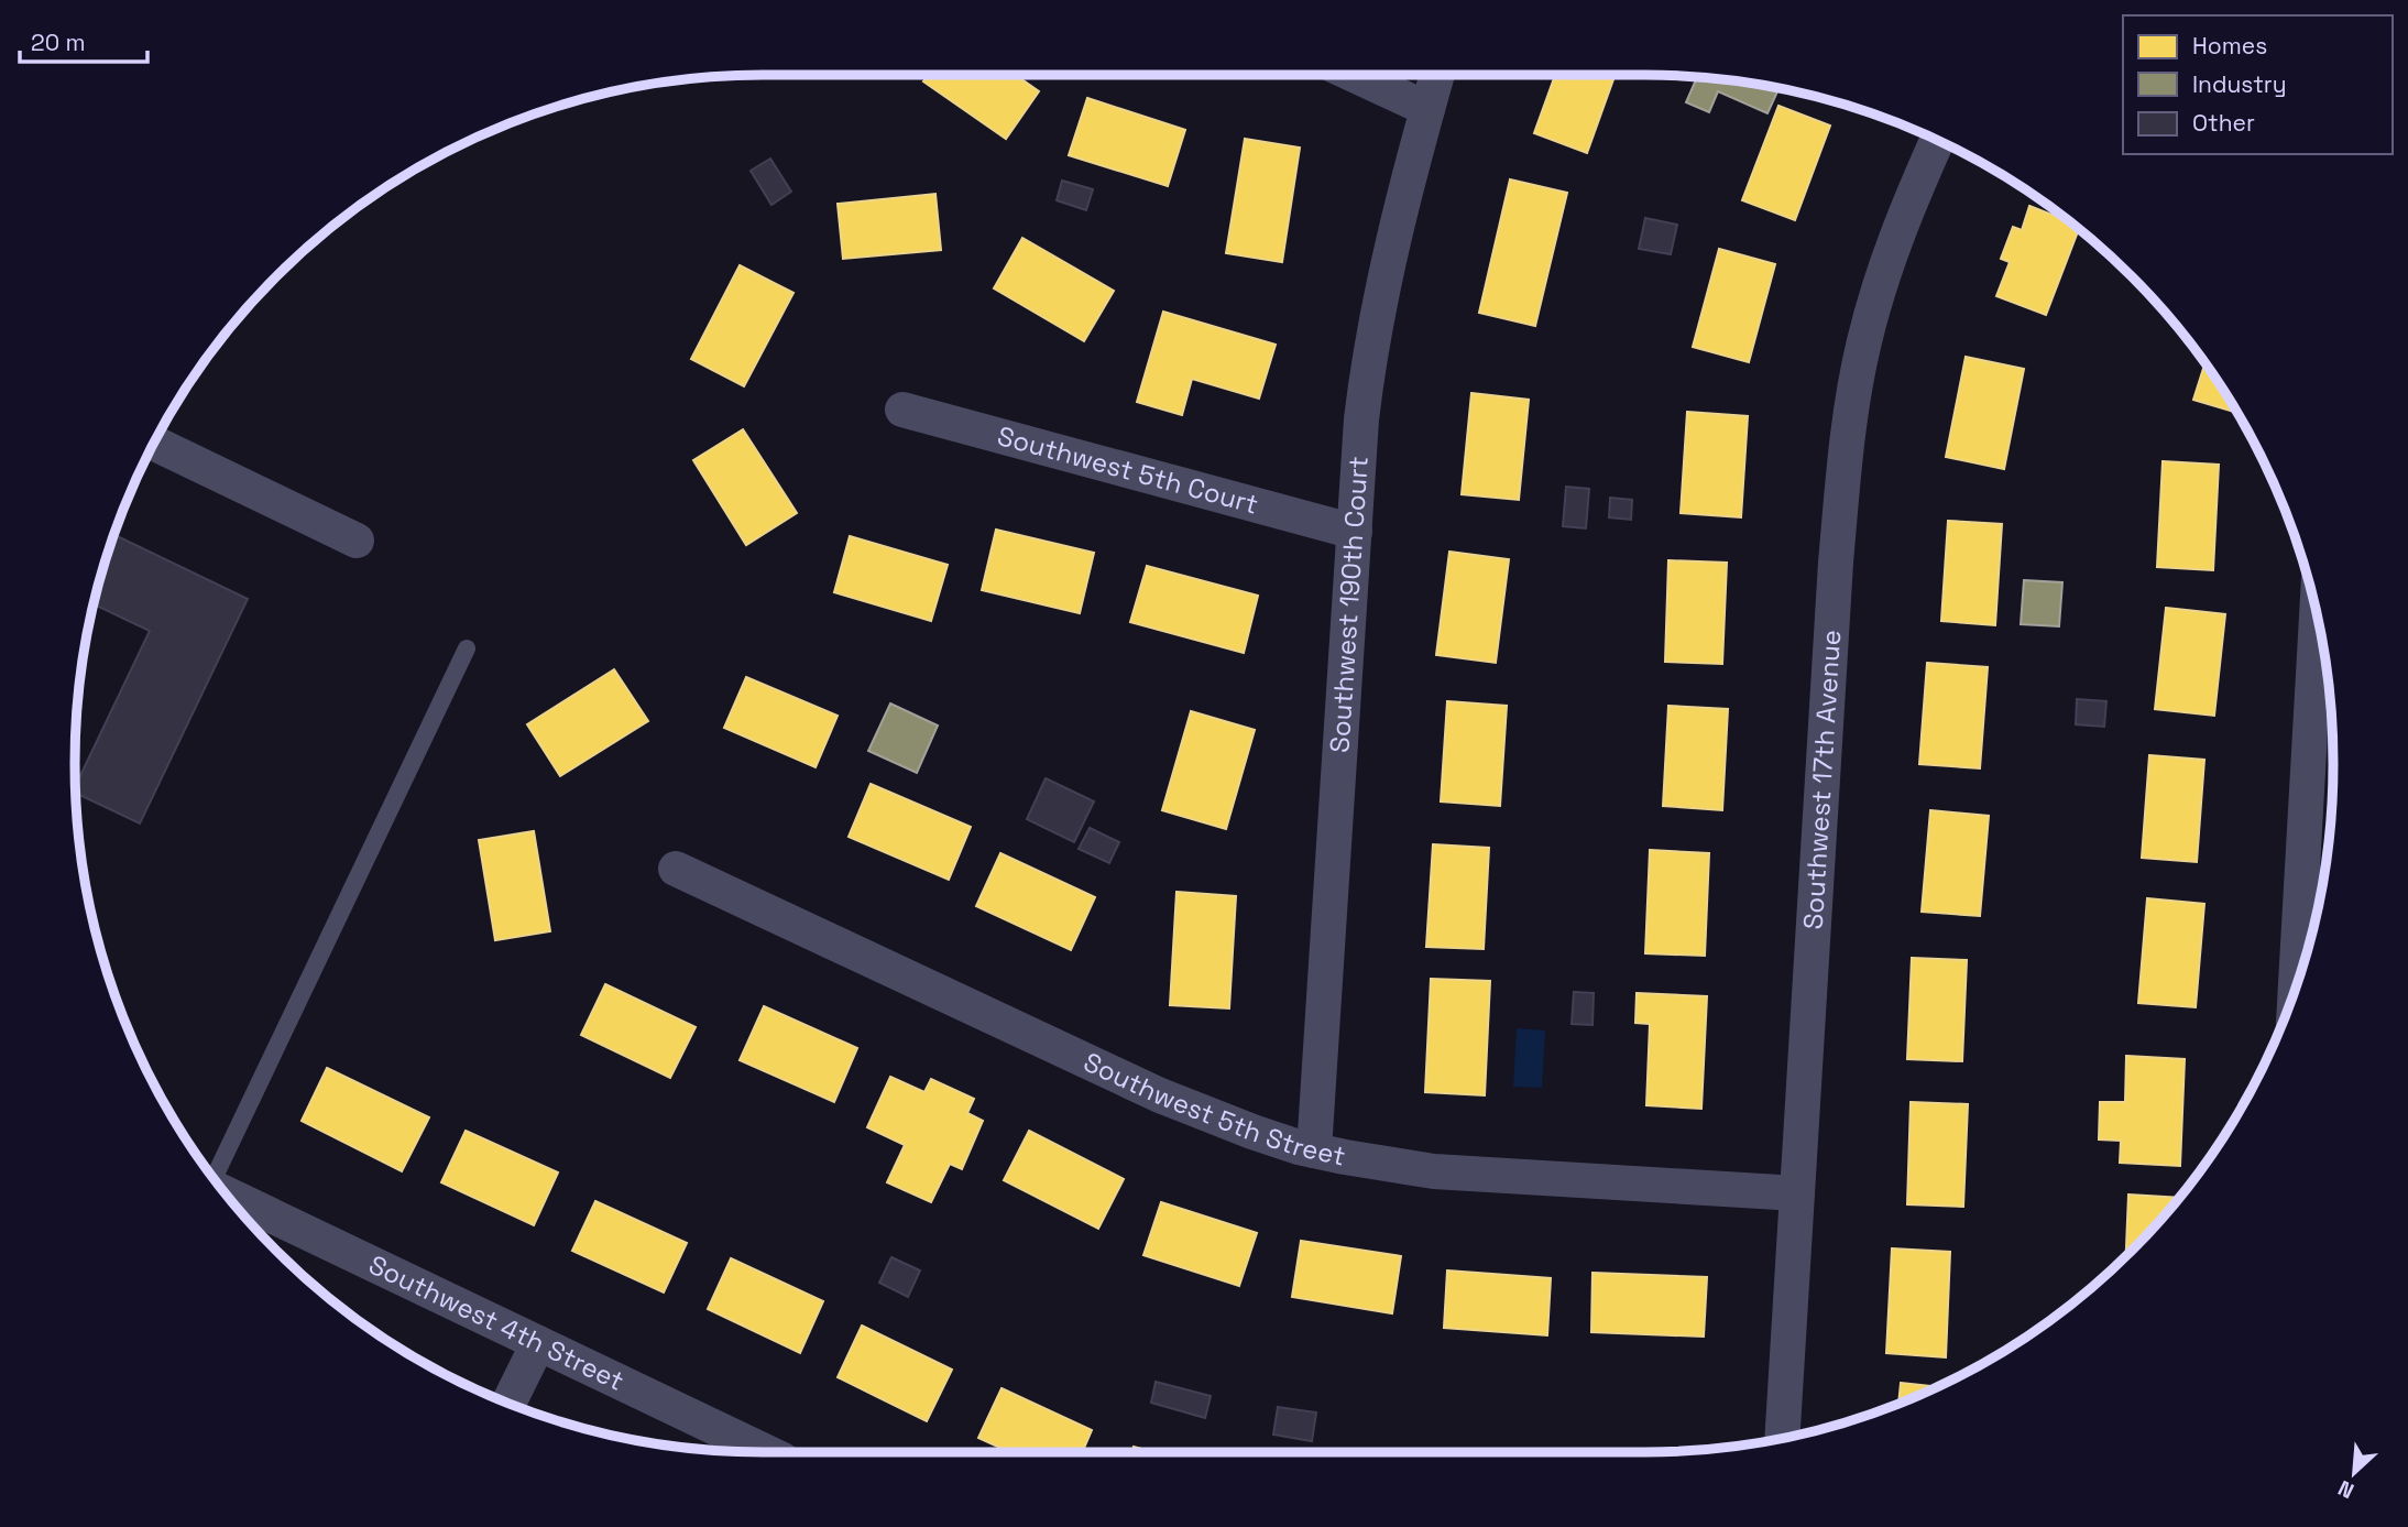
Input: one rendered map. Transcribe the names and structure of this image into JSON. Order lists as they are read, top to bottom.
{
  "streets": {
    "street": [
      "Southwest 5th Court",
      "Southwest 190th Court",
      "Southwest 17th Avenue",
      "Southwest 5th Street",
      "Southwest 4th Street"
    ]
  },
  "crossings": [
    ["Southwest 5th Court", "Southwest 190th Court"],
    ["Southwest 190th Court", "Southwest 5th Street"],
    ["Southwest 17th Avenue", "Southwest 5th Street"]
  ],
  "legend": ["Homes", "Industry", "Other"],
  "scale_bar": "20 m",
  "north": "bottom left"
}
